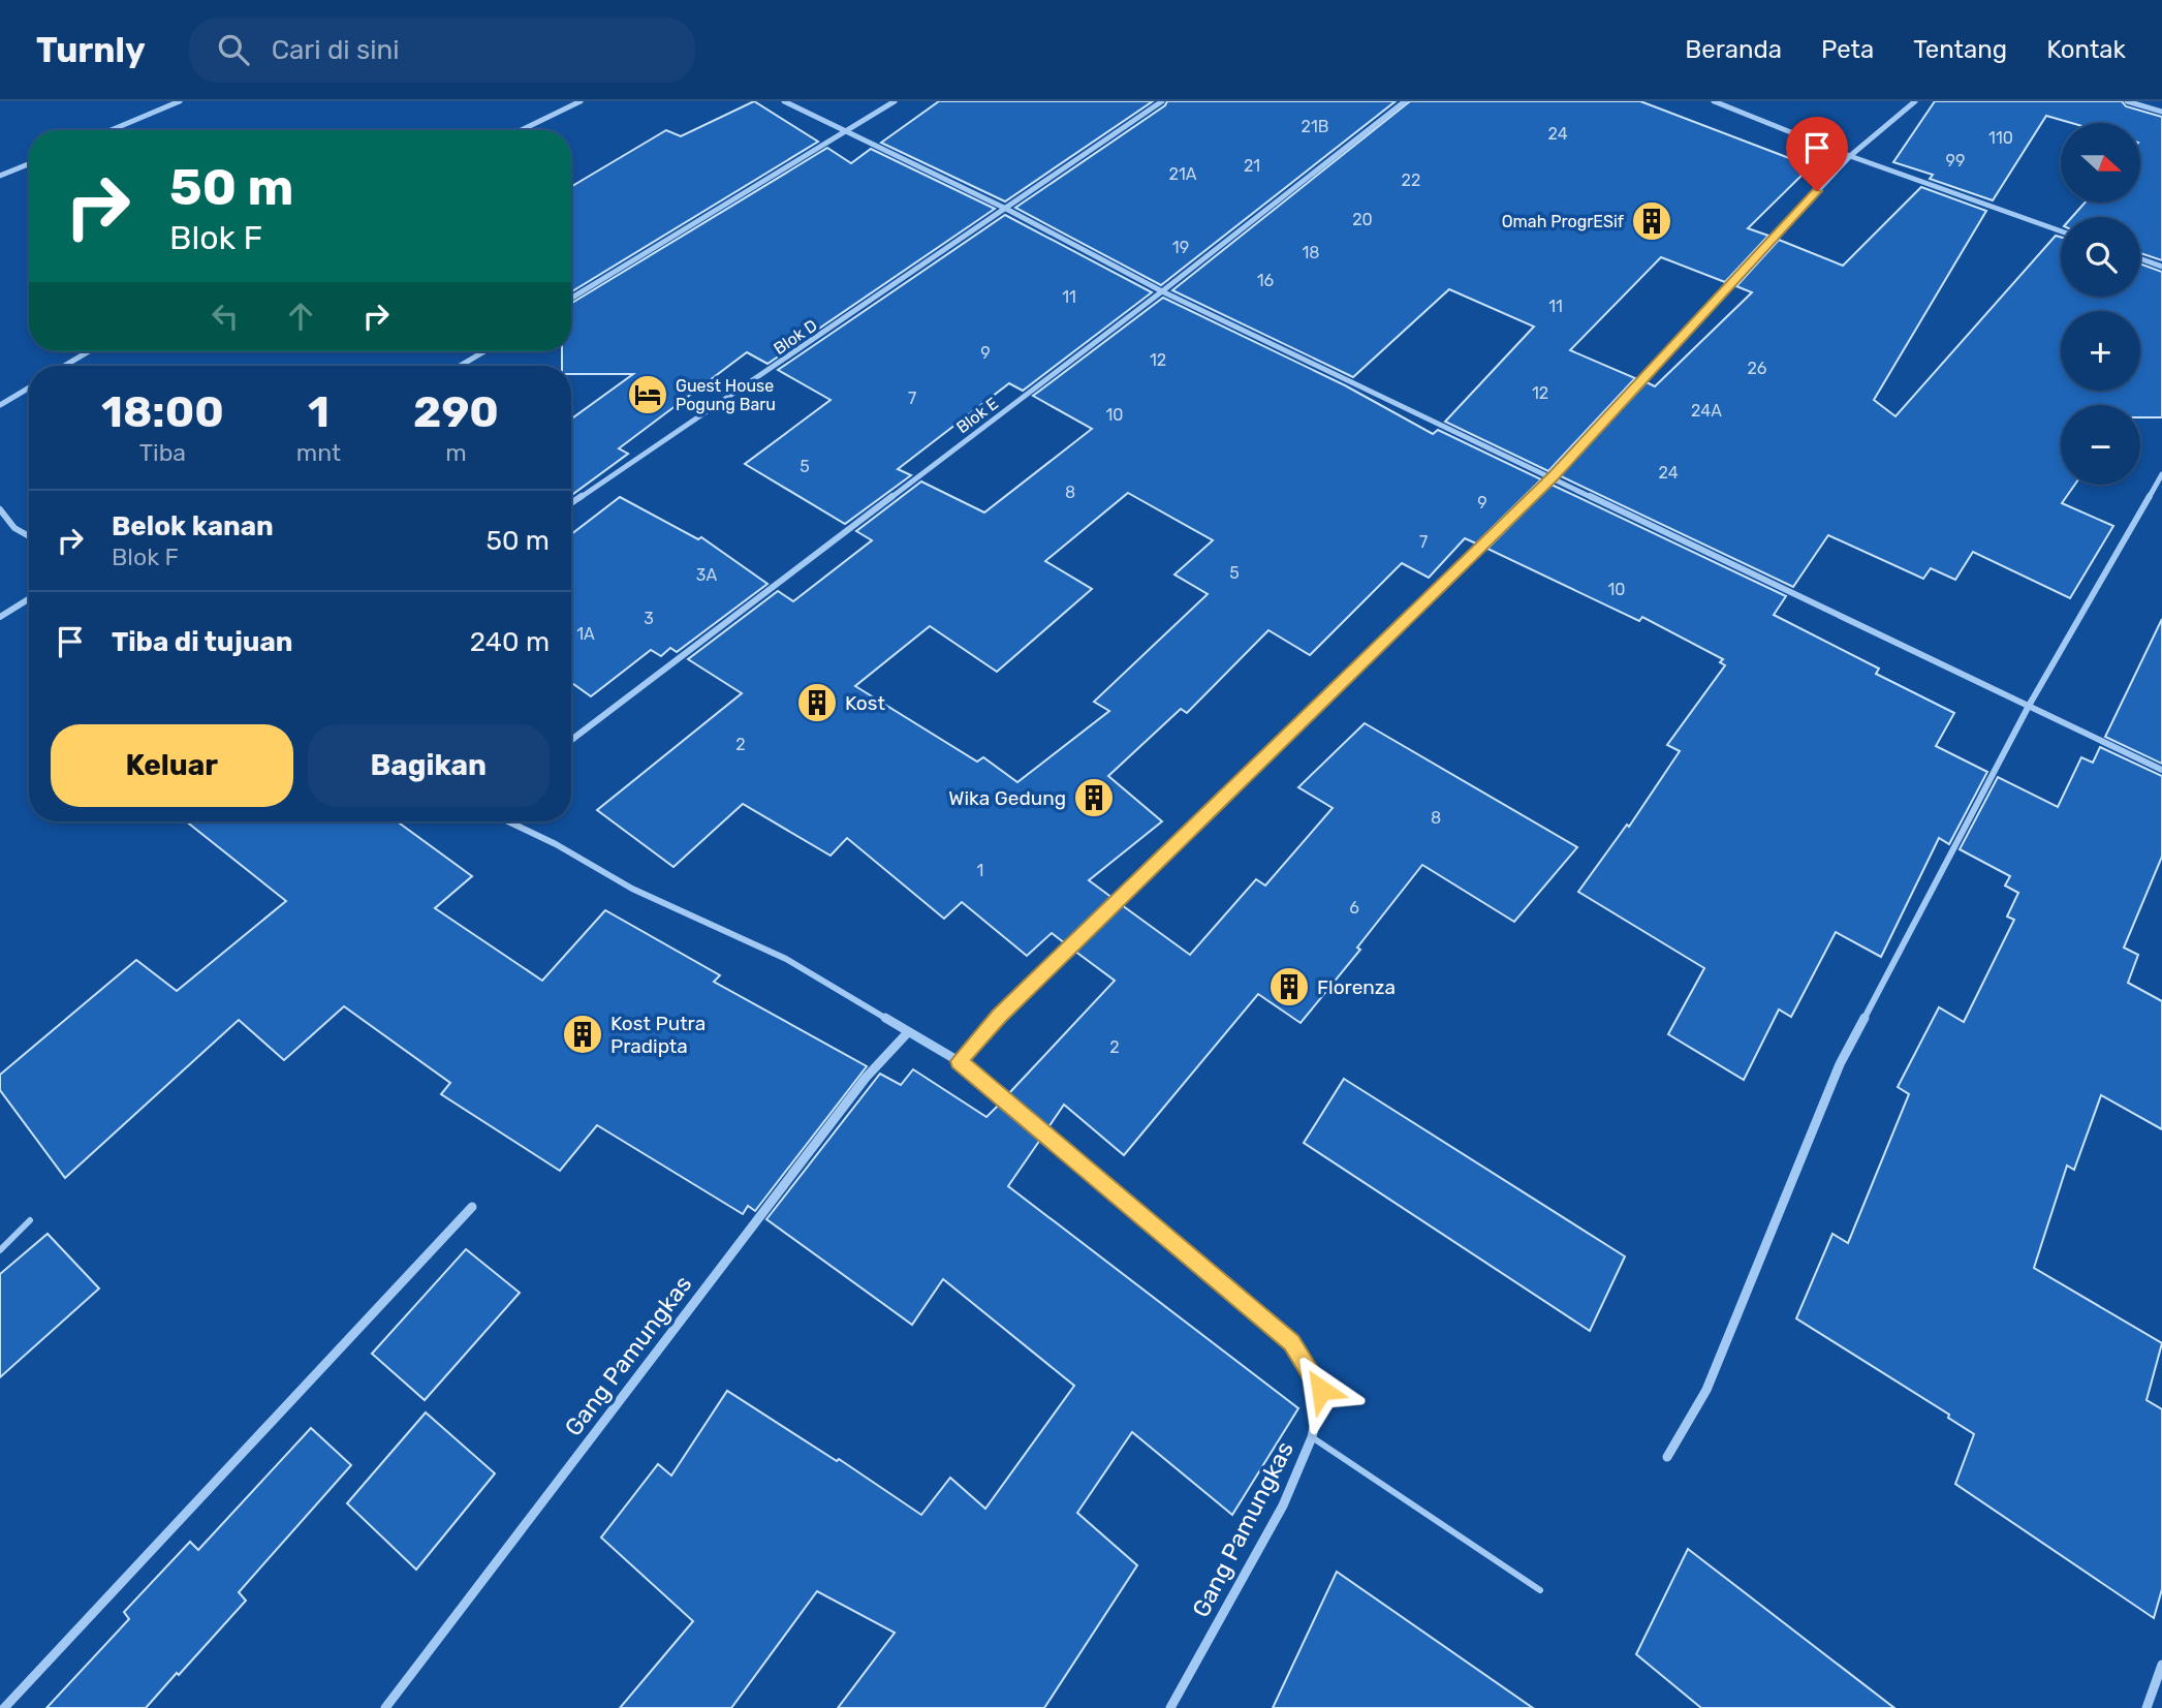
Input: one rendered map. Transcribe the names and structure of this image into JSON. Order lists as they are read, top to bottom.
{
  "streets": {
    "street": ["Blok D", "Blok E", "Gang Pamungkas"]
  },
  "places": {
    "building": [
      "Omah ProgrESif",
      "Kost",
      "Wika Gedung",
      "Florenza",
      "Kost Putra Pradipta"
    ],
    "hotel": ["Guest House Pogung Baru"]
  },
  "house_numbers": [
    "21B",
    "24",
    "110",
    "99",
    "21",
    "21A",
    "22",
    "20",
    "19",
    "18",
    "16",
    "11",
    "11",
    "9",
    "12",
    "26",
    "12",
    "7",
    "24A",
    "10",
    "5",
    "24",
    "8",
    "9",
    "7",
    "5",
    "3A",
    "10",
    "3",
    "1A",
    "2",
    "8",
    "1",
    "6",
    "2"
  ],
  "north": "right",
  "page": {
    "header": "Turnly",
    "search": "Cari di sini",
    "nav": [
      "Beranda",
      "Peta",
      "Tentang",
      "Kontak"
    ],
    "map_buttons": ["+", "−"],
    "turn": ["50 m", "Blok F"],
    "eta": [
      "18:00",
      "Tiba",
      "1",
      "mnt",
      "290",
      "m"
    ],
    "list": [
      {
        "name": "Belok kanan",
        "note": "Blok F",
        "value": "50 m"
      },
      {
        "name": "Tiba di tujuan",
        "value": "240 m"
      }
    ],
    "buttons": ["Keluar", "Bagikan"]
  }
}
